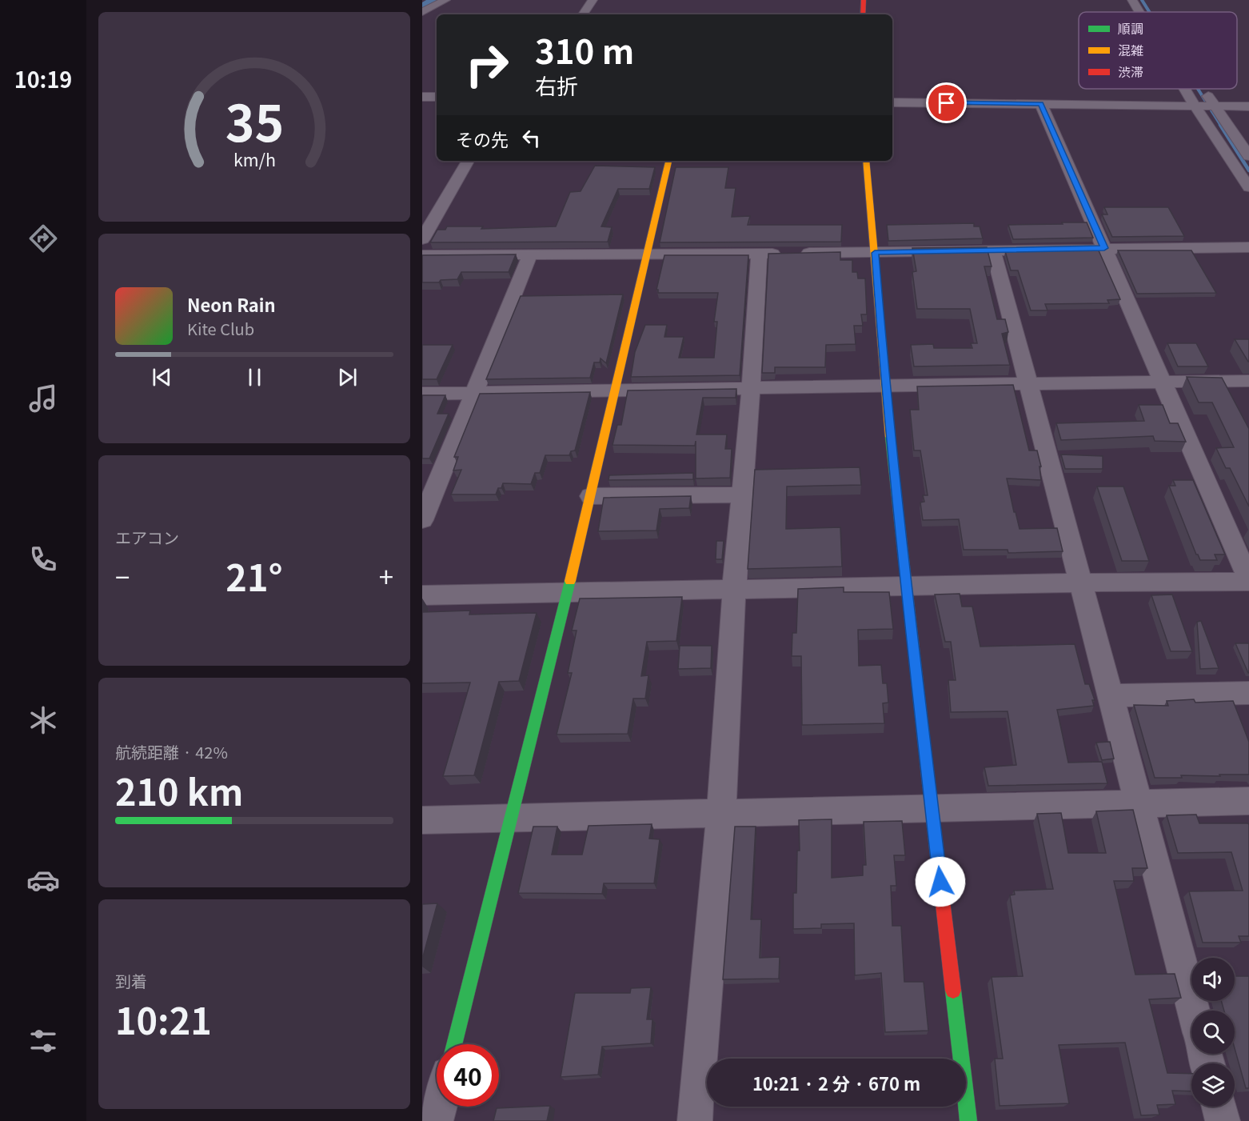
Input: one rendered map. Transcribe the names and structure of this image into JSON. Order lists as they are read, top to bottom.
{
  "legend": ["順調", "混雑", "渋滞"],
  "page": {
    "tabs": "10:19",
    "turn": ["310 m", "右折"],
    "then": "その先",
    "song": ["Neon Rain", "Kite Club"],
    "tile": [
      "エアコン",
      ["航続距離 · 42%", "210 km"],
      ["到着", "10:21"]
    ],
    "heat": ["−", "21°", "+"],
    "limit": "40",
    "trip": "10:21 · 2 分 · 670 m",
    "gauge": ["35", "km/h"]
  }
}
